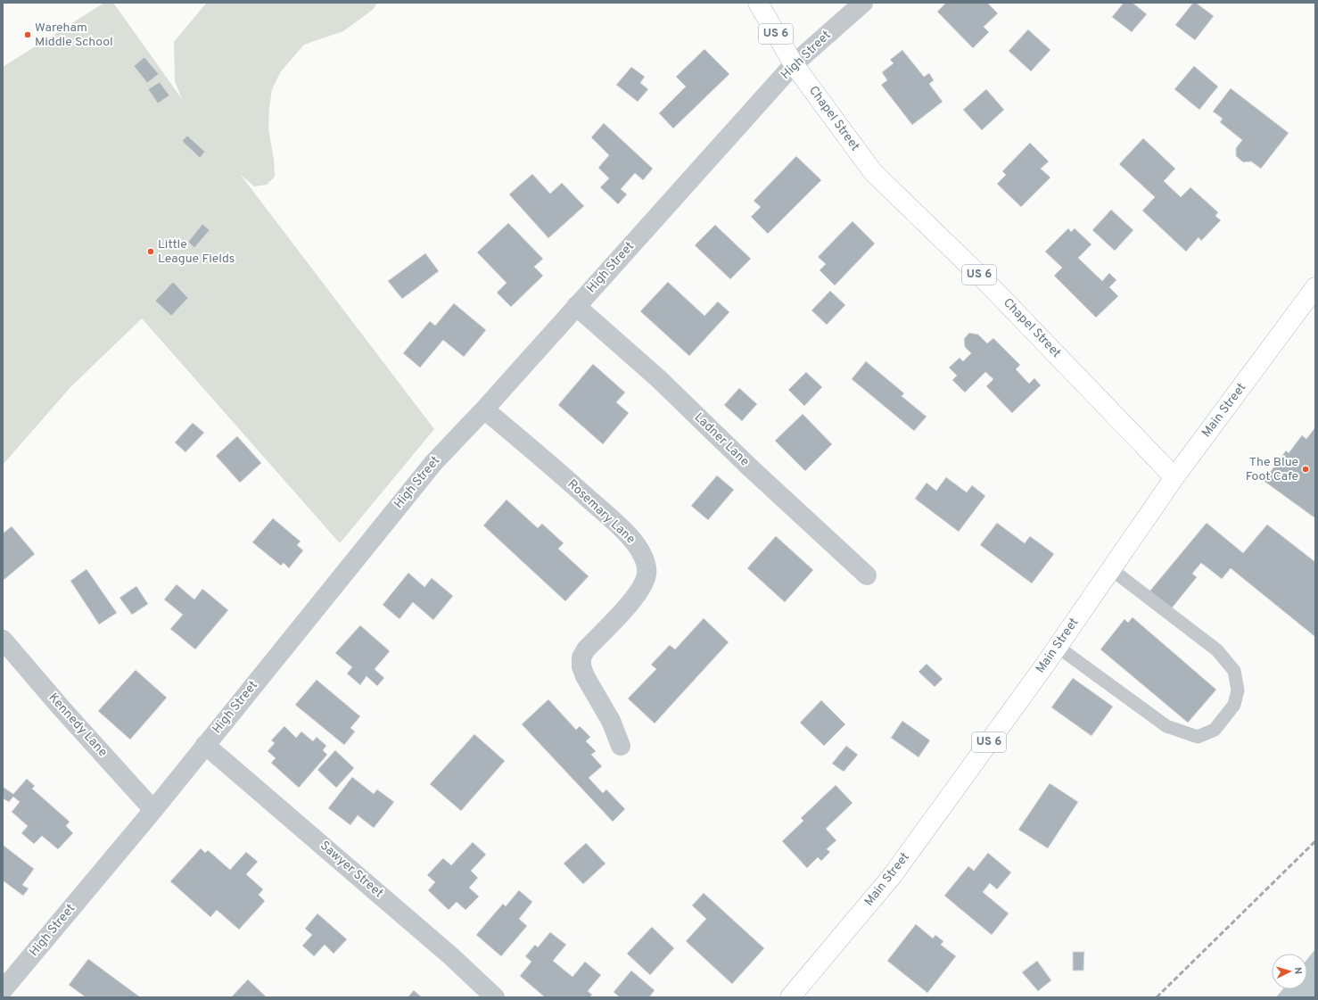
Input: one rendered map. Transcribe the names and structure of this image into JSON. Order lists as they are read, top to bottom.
{
  "streets": {
    "main road": ["US 6", "Chapel Street", "Main Street"],
    "street": [
      "High Street",
      "Ladner Lane",
      "Rosemary Lane",
      "Kennedy Lane",
      "Sawyer Street"
    ]
  },
  "crossings": [
    ["US 6", "High Street"],
    ["US 6", "Chapel Street"],
    ["High Street", "Chapel Street"],
    ["High Street", "Ladner Lane"],
    ["High Street", "Rosemary Lane"],
    ["High Street", "Kennedy Lane"],
    ["High Street", "Sawyer Street"],
    ["Chapel Street", "Main Street"]
  ],
  "places": ["Wareham Middle School", "Little League Fields", "The Blue Foot Cafe"],
  "north": "right"
}
